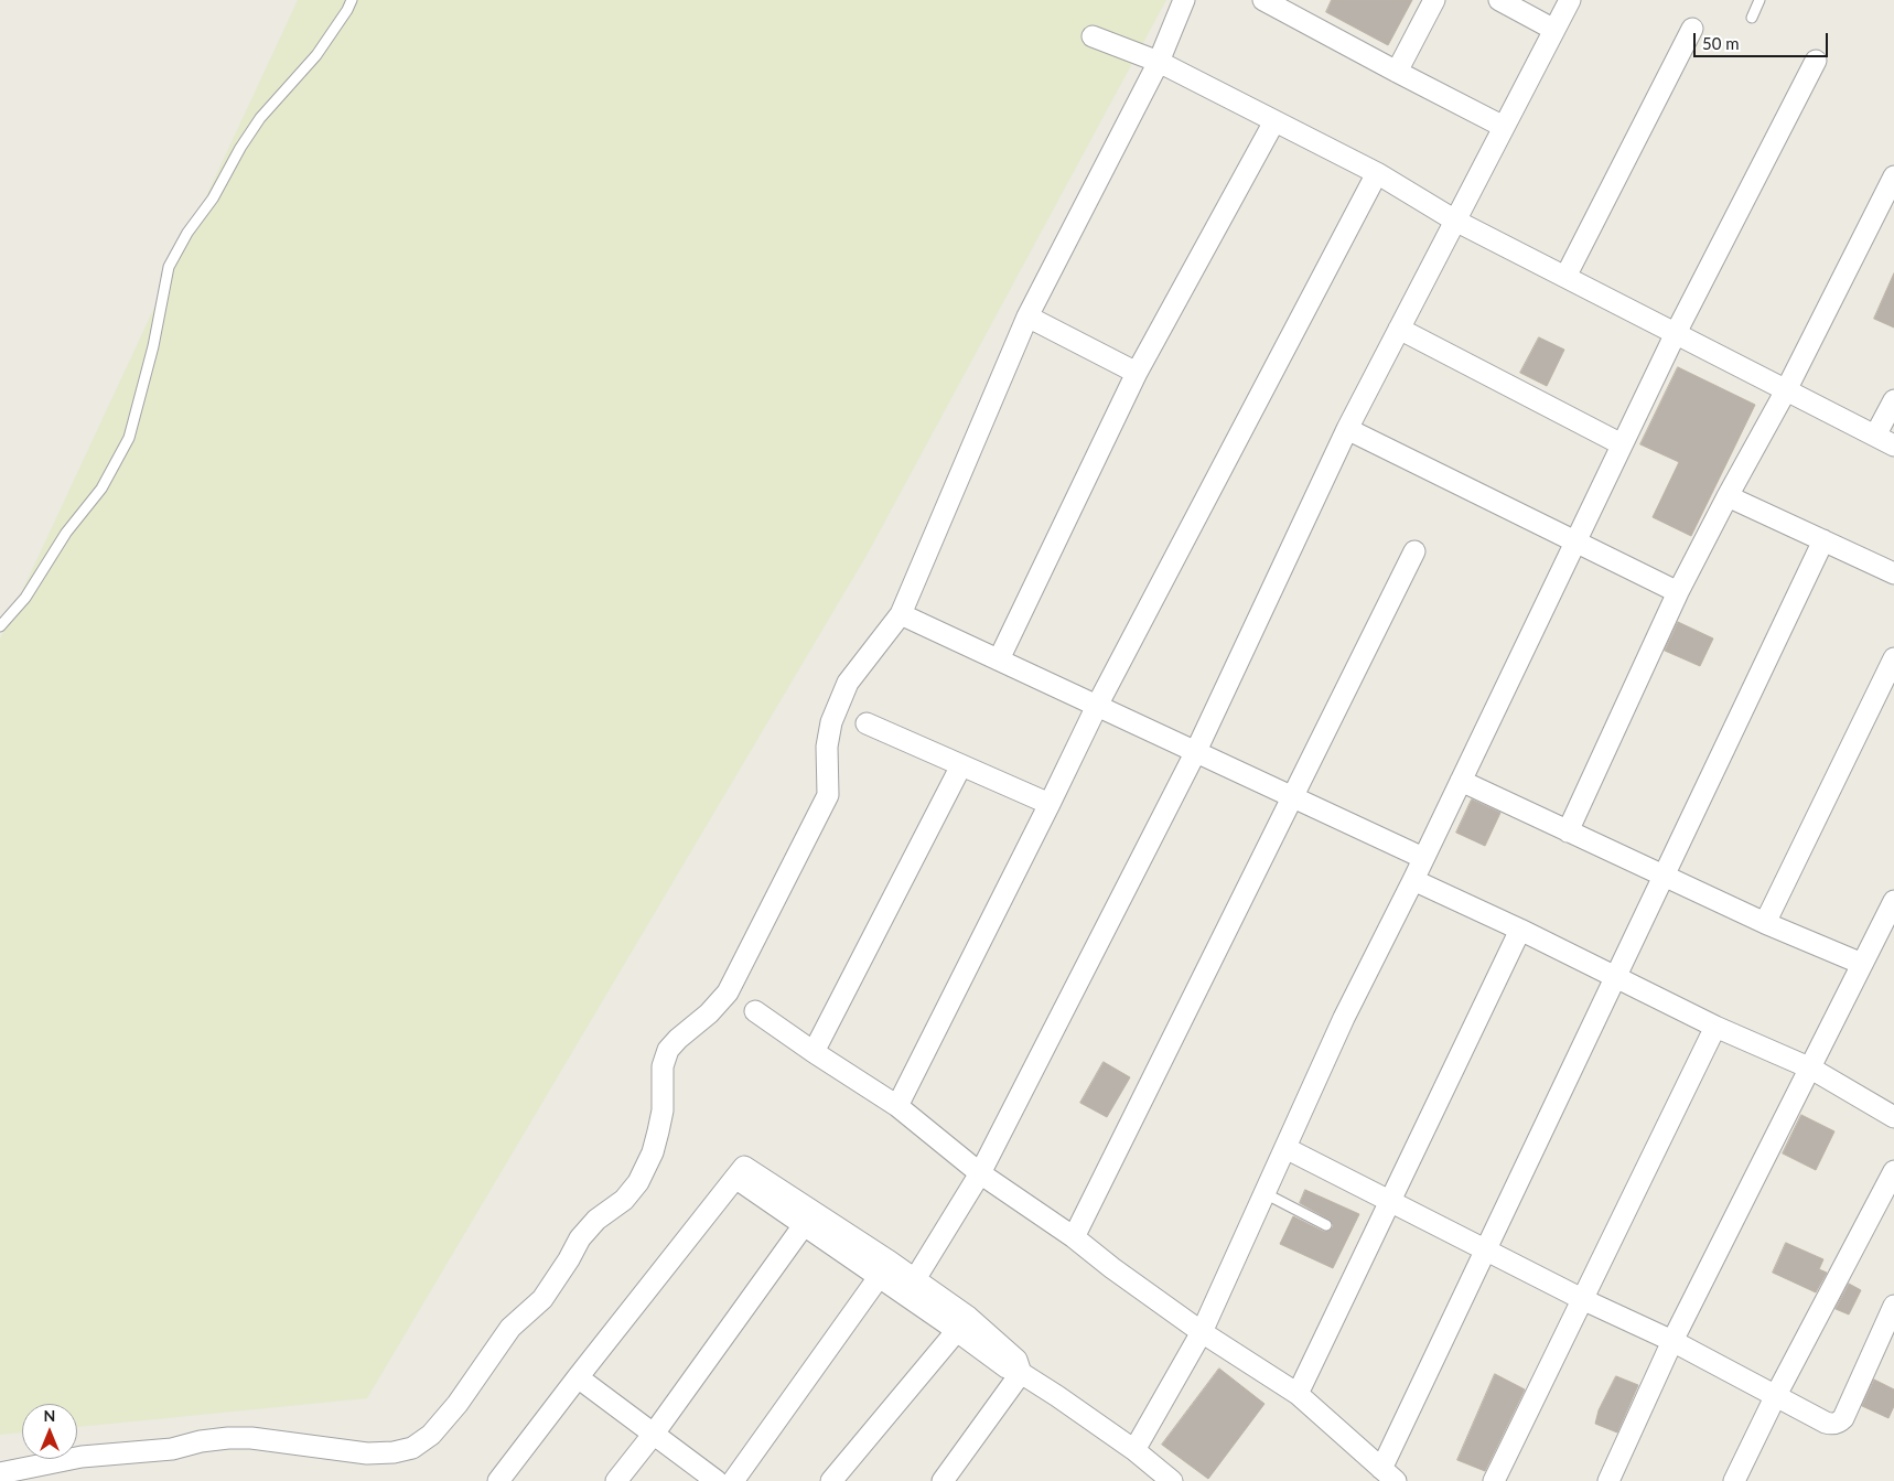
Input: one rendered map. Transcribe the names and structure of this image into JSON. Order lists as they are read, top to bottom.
{
  "scale_bar": "50 m",
  "north": "top"
}
